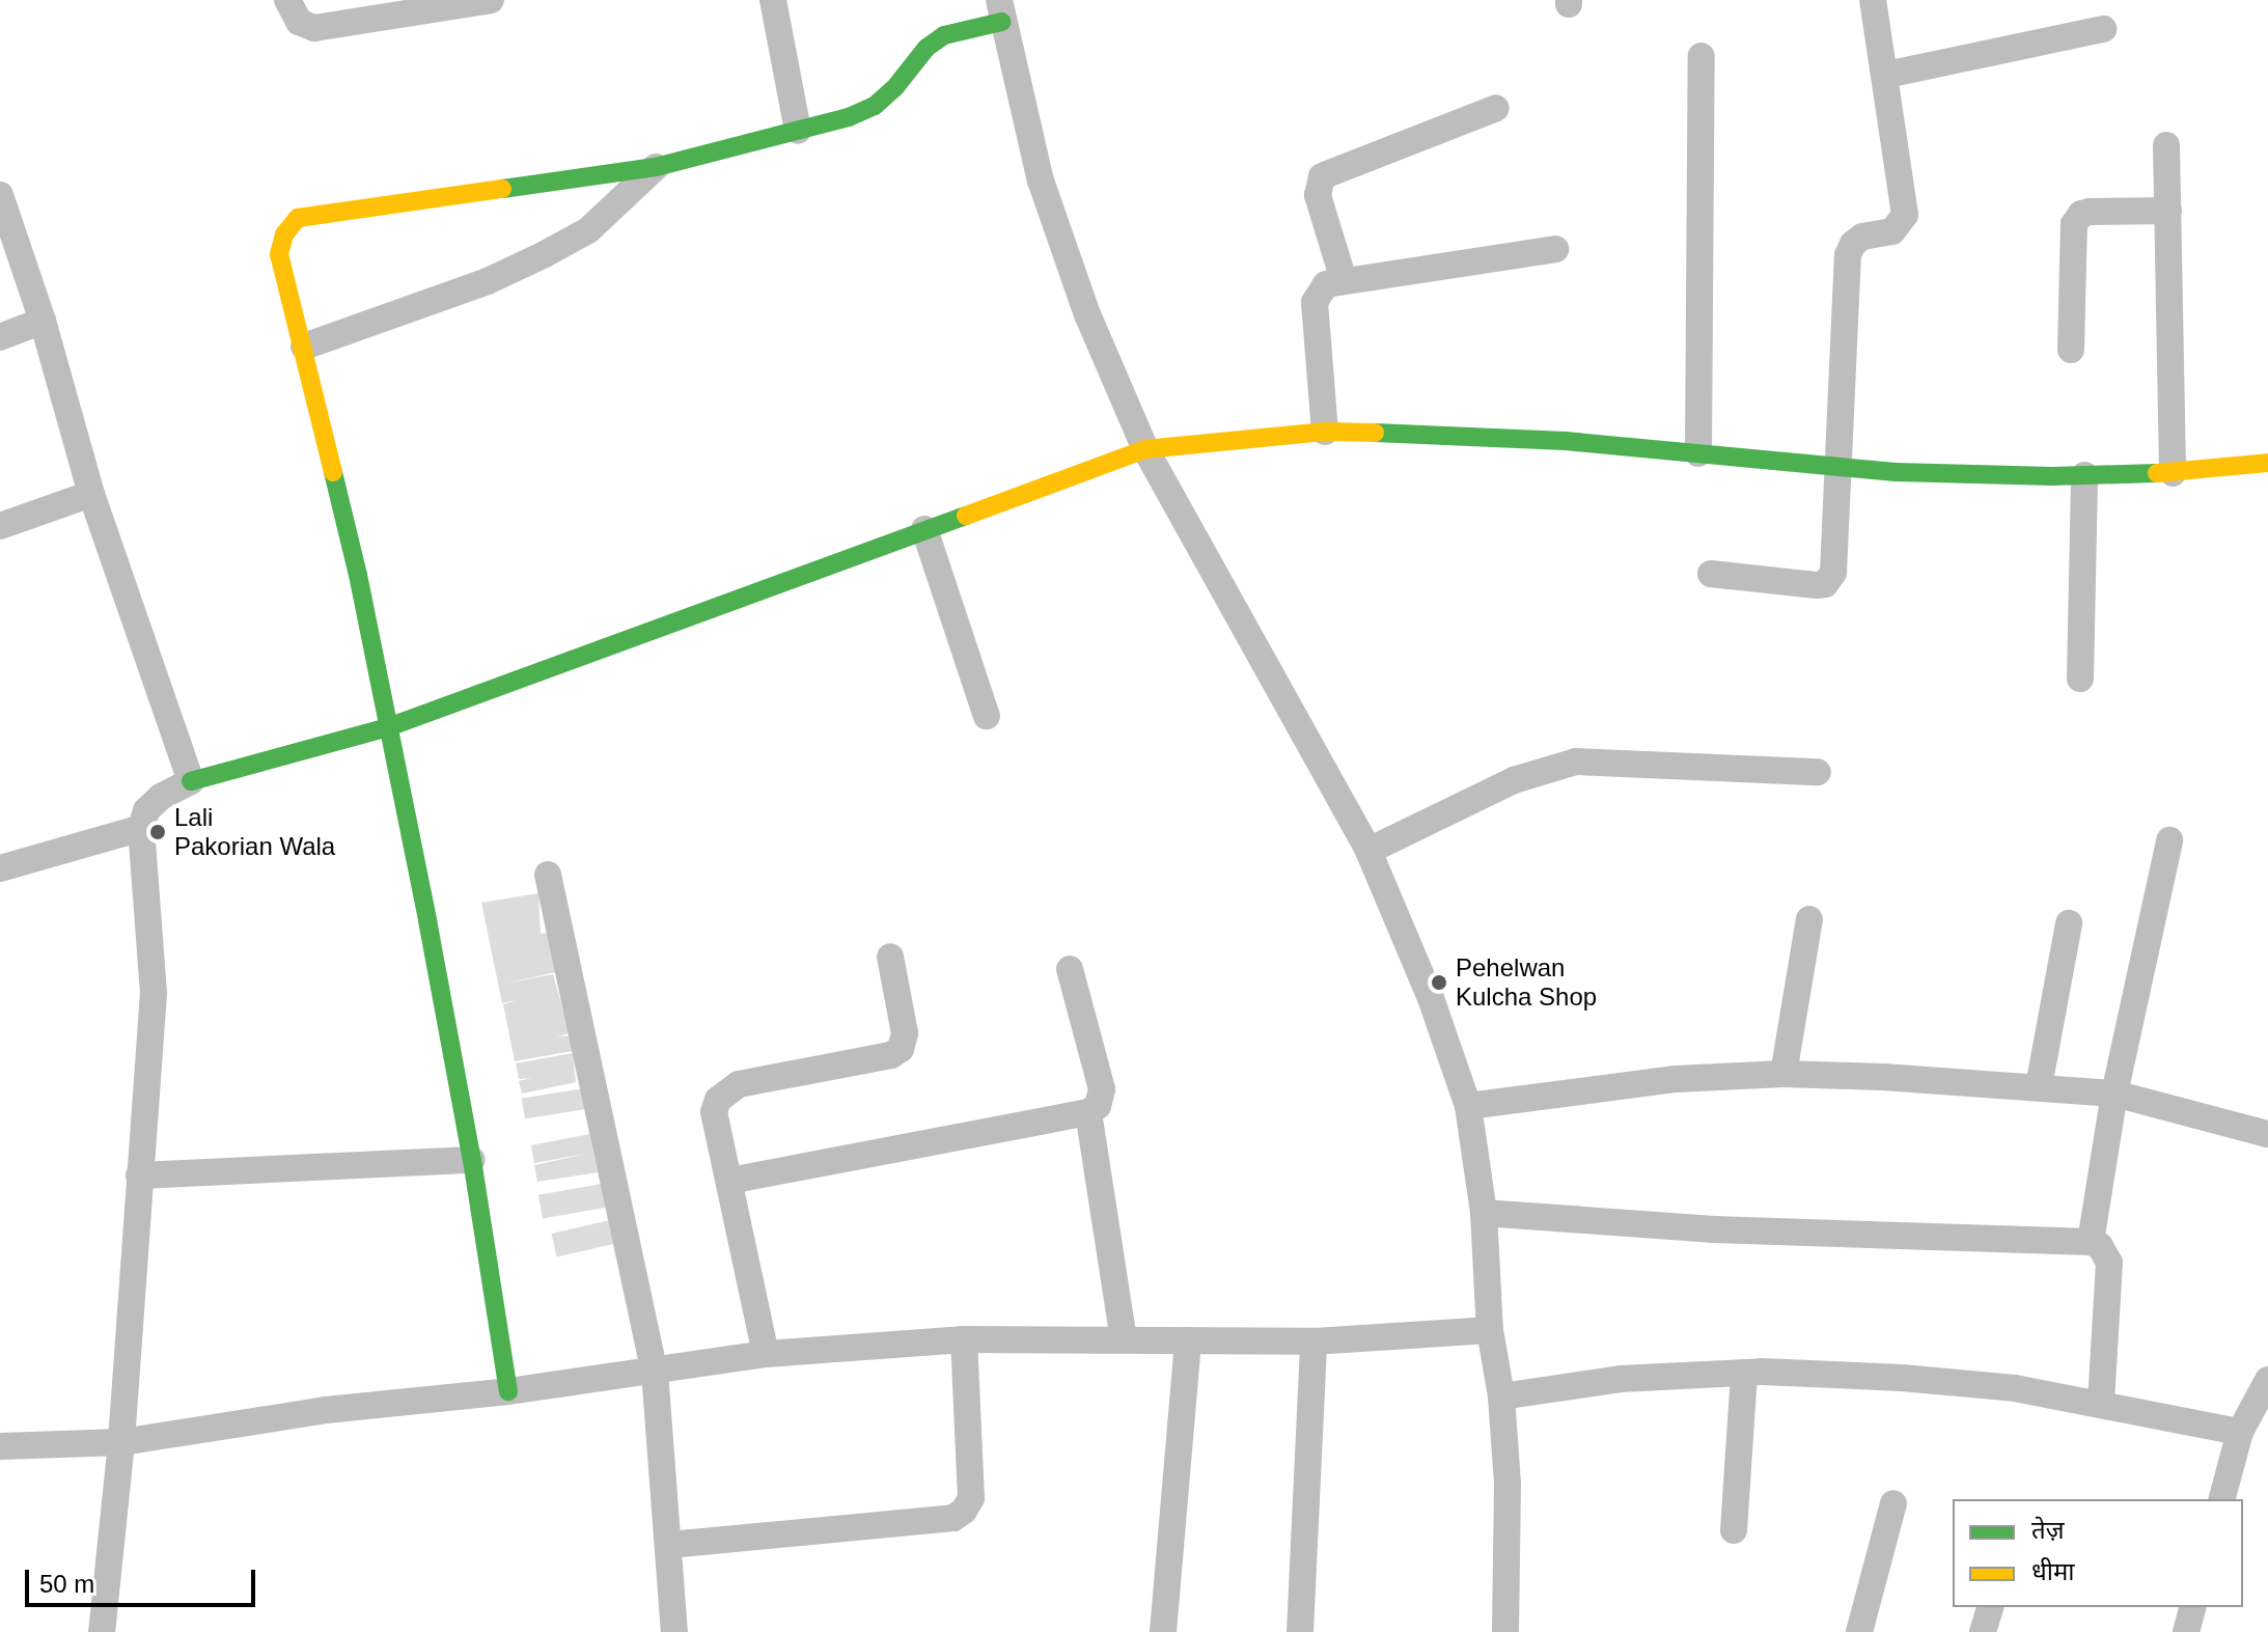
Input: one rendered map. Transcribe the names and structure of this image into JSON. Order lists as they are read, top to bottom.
{
  "places": ["Lali Pakorian Wala", "Pehelwan Kulcha Shop"],
  "legend": ["तेज़", "धीमा"],
  "scale_bar": "50 m"
}
